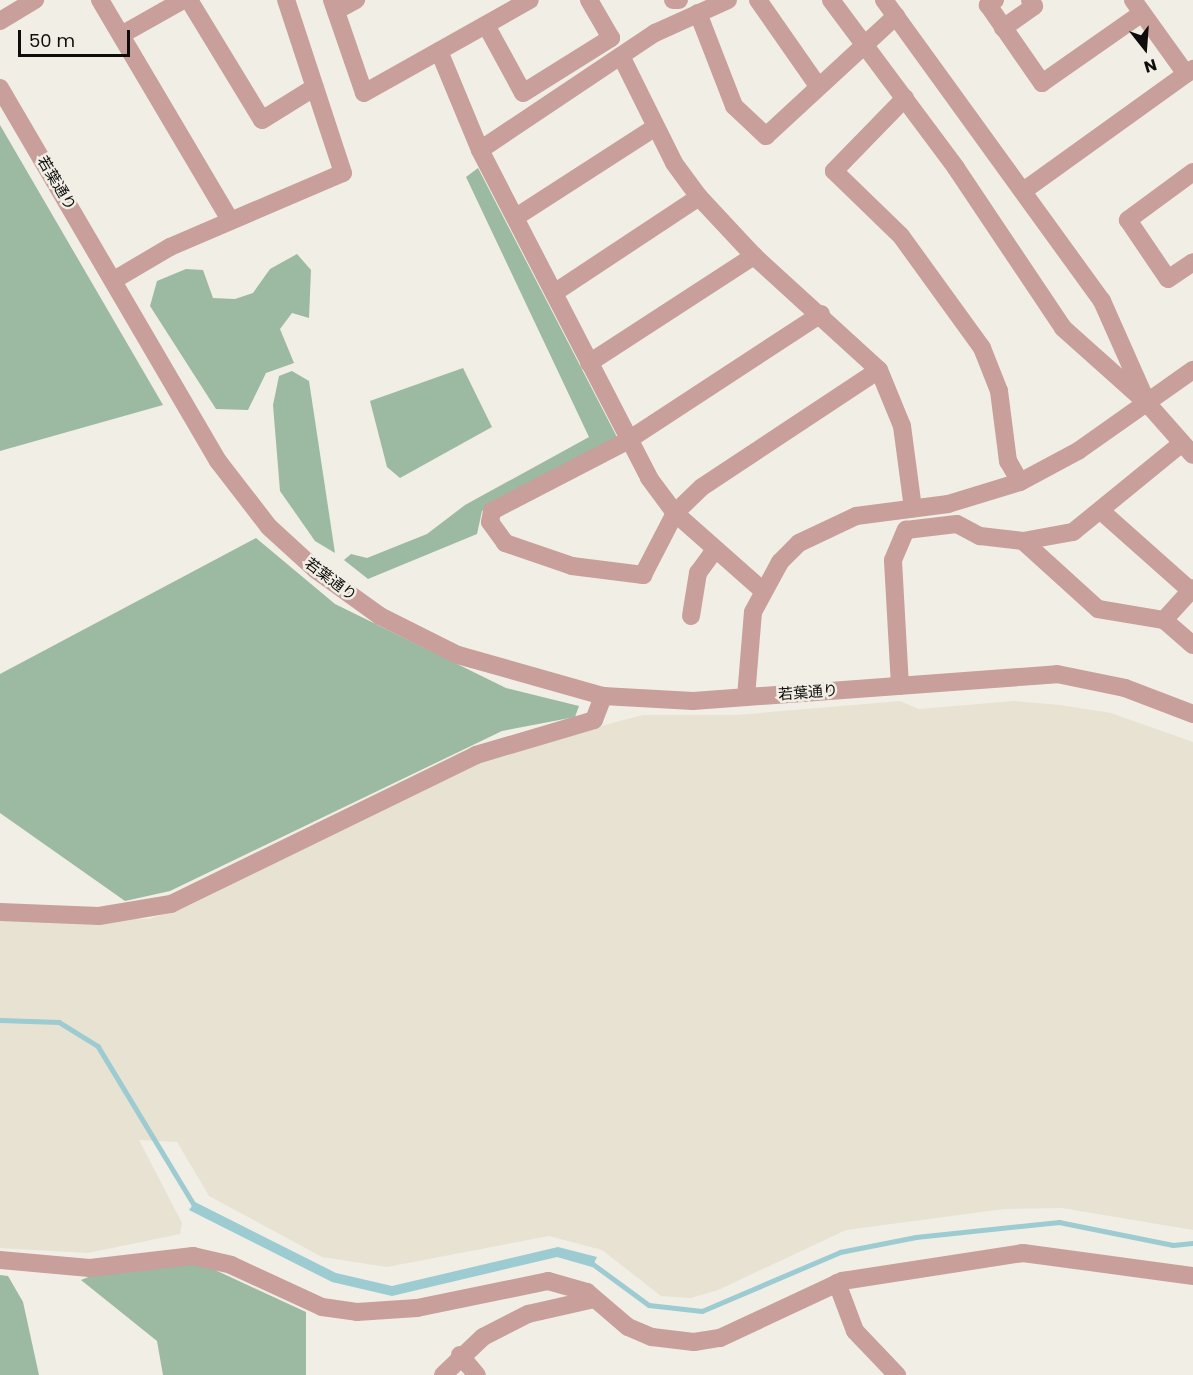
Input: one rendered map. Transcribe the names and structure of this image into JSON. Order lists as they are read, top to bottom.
{
  "streets": {
    "street": ["若葉通り"]
  },
  "scale_bar": "50 m",
  "north": "bottom"
}
